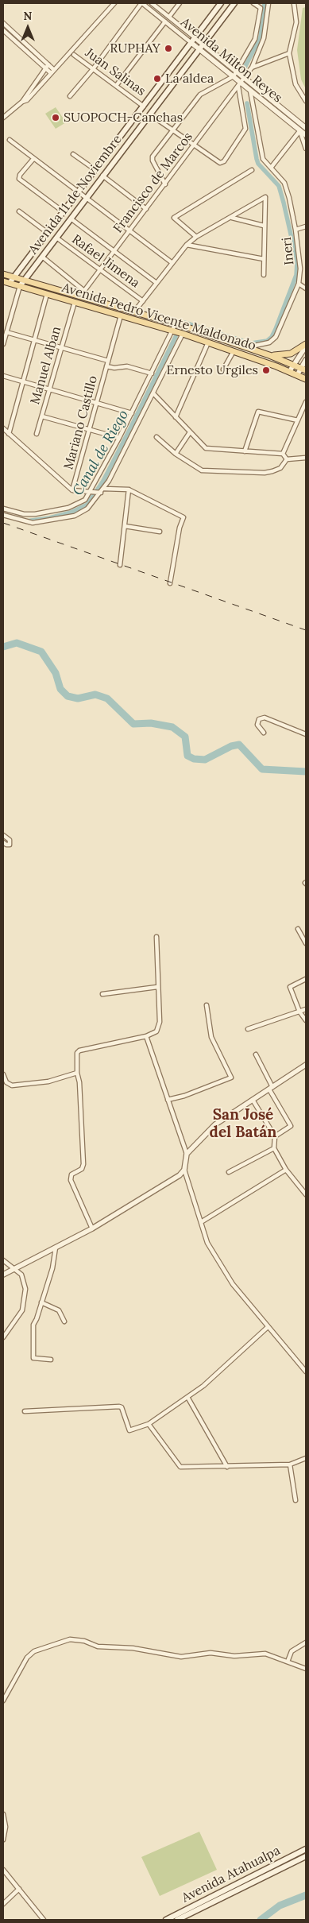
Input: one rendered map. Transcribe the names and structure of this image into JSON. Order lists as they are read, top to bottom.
{
  "streets": {
    "main road": ["Avenida 11 de Noviembre", "Avenida Pedro Vicente Maldonado", "Avenida Atahualpa"],
    "street": [
      "Avenida Milton Reyes",
      "Juan Salinas",
      "Francisco de Marcos",
      "Ineri",
      "Rafael Jimena",
      "Manuel Alban",
      "Mariano Castillo"
    ]
  },
  "crossings": [
    ["Avenida Milton Reyes", "Juan Salinas"],
    ["Avenida Milton Reyes", "Francisco de Marcos"],
    ["Avenida Milton Reyes", "Avenida 11 de Noviembre"],
    ["Avenida Milton Reyes", "Ineri"],
    ["Juan Salinas", "Francisco de Marcos"],
    ["Juan Salinas", "Avenida 11 de Noviembre"],
    ["Francisco de Marcos", "Rafael Jimena"],
    ["Francisco de Marcos", "Avenida Pedro Vicente Maldonado"],
    ["Avenida 11 de Noviembre", "Rafael Jimena"],
    ["Avenida 11 de Noviembre", "Avenida Pedro Vicente Maldonado"],
    ["Ineri", "Avenida Pedro Vicente Maldonado"],
    ["Avenida Pedro Vicente Maldonado", "Manuel Alban"],
    ["Avenida Pedro Vicente Maldonado", "Mariano Castillo"]
  ],
  "districts": ["San José del Batán"],
  "water": ["Canal de Riego"],
  "places": [
    "RUPHAY",
    "La aldea",
    "SUOPOCH-Canchas",
    "Ernesto Urgiles"
  ],
  "north": "top"
}
